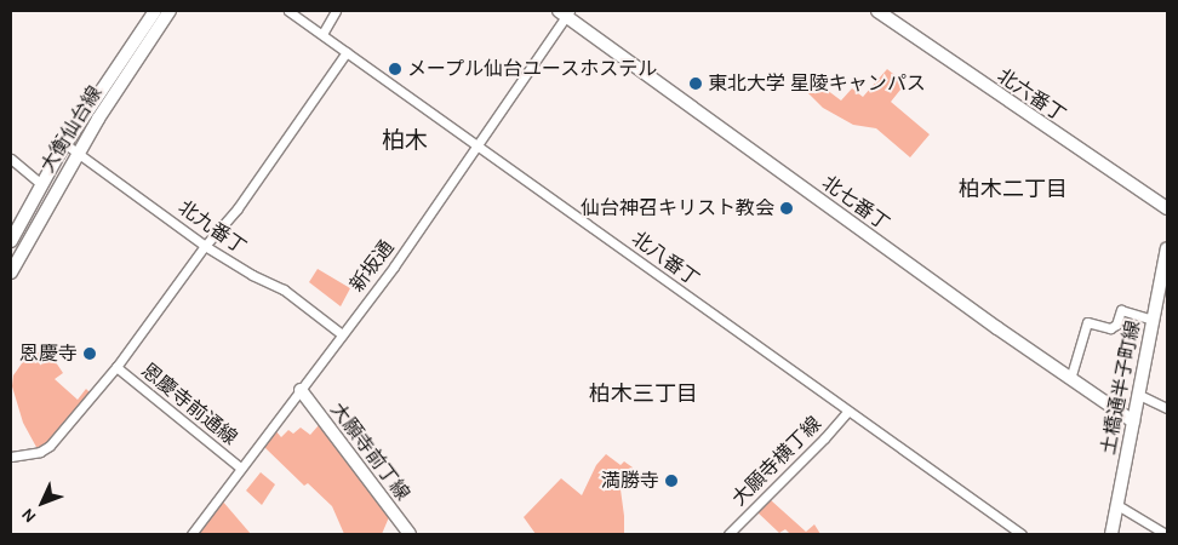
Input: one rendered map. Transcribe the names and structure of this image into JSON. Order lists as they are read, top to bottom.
{
  "streets": {
    "street": [
      "北六番丁",
      "大衡仙台線",
      "北七番丁",
      "北九番丁",
      "北八番丁",
      "新坂通",
      "土橋通半子町線",
      "恩慶寺前通線",
      "大願寺前丁線",
      "大願寺横丁線"
    ]
  },
  "crossings": [
    ["大衡仙台線", "北九番丁"],
    ["北七番丁", "新坂通"],
    ["北七番丁", "土橋通半子町線"],
    ["北九番丁", "新坂通"],
    ["北八番丁", "新坂通"],
    ["北八番丁", "大願寺横丁線"],
    ["新坂通", "恩慶寺前通線"],
    ["新坂通", "大願寺前丁線"]
  ],
  "districts": ["柏木", "柏木二丁目", "柏木三丁目"],
  "places": [
    "メープル仙台ユースホステル",
    "東北大学 星陵キャンパス",
    "仙台神召キリスト教会",
    "恩慶寺",
    "満勝寺"
  ],
  "north": "bottom left"
}
